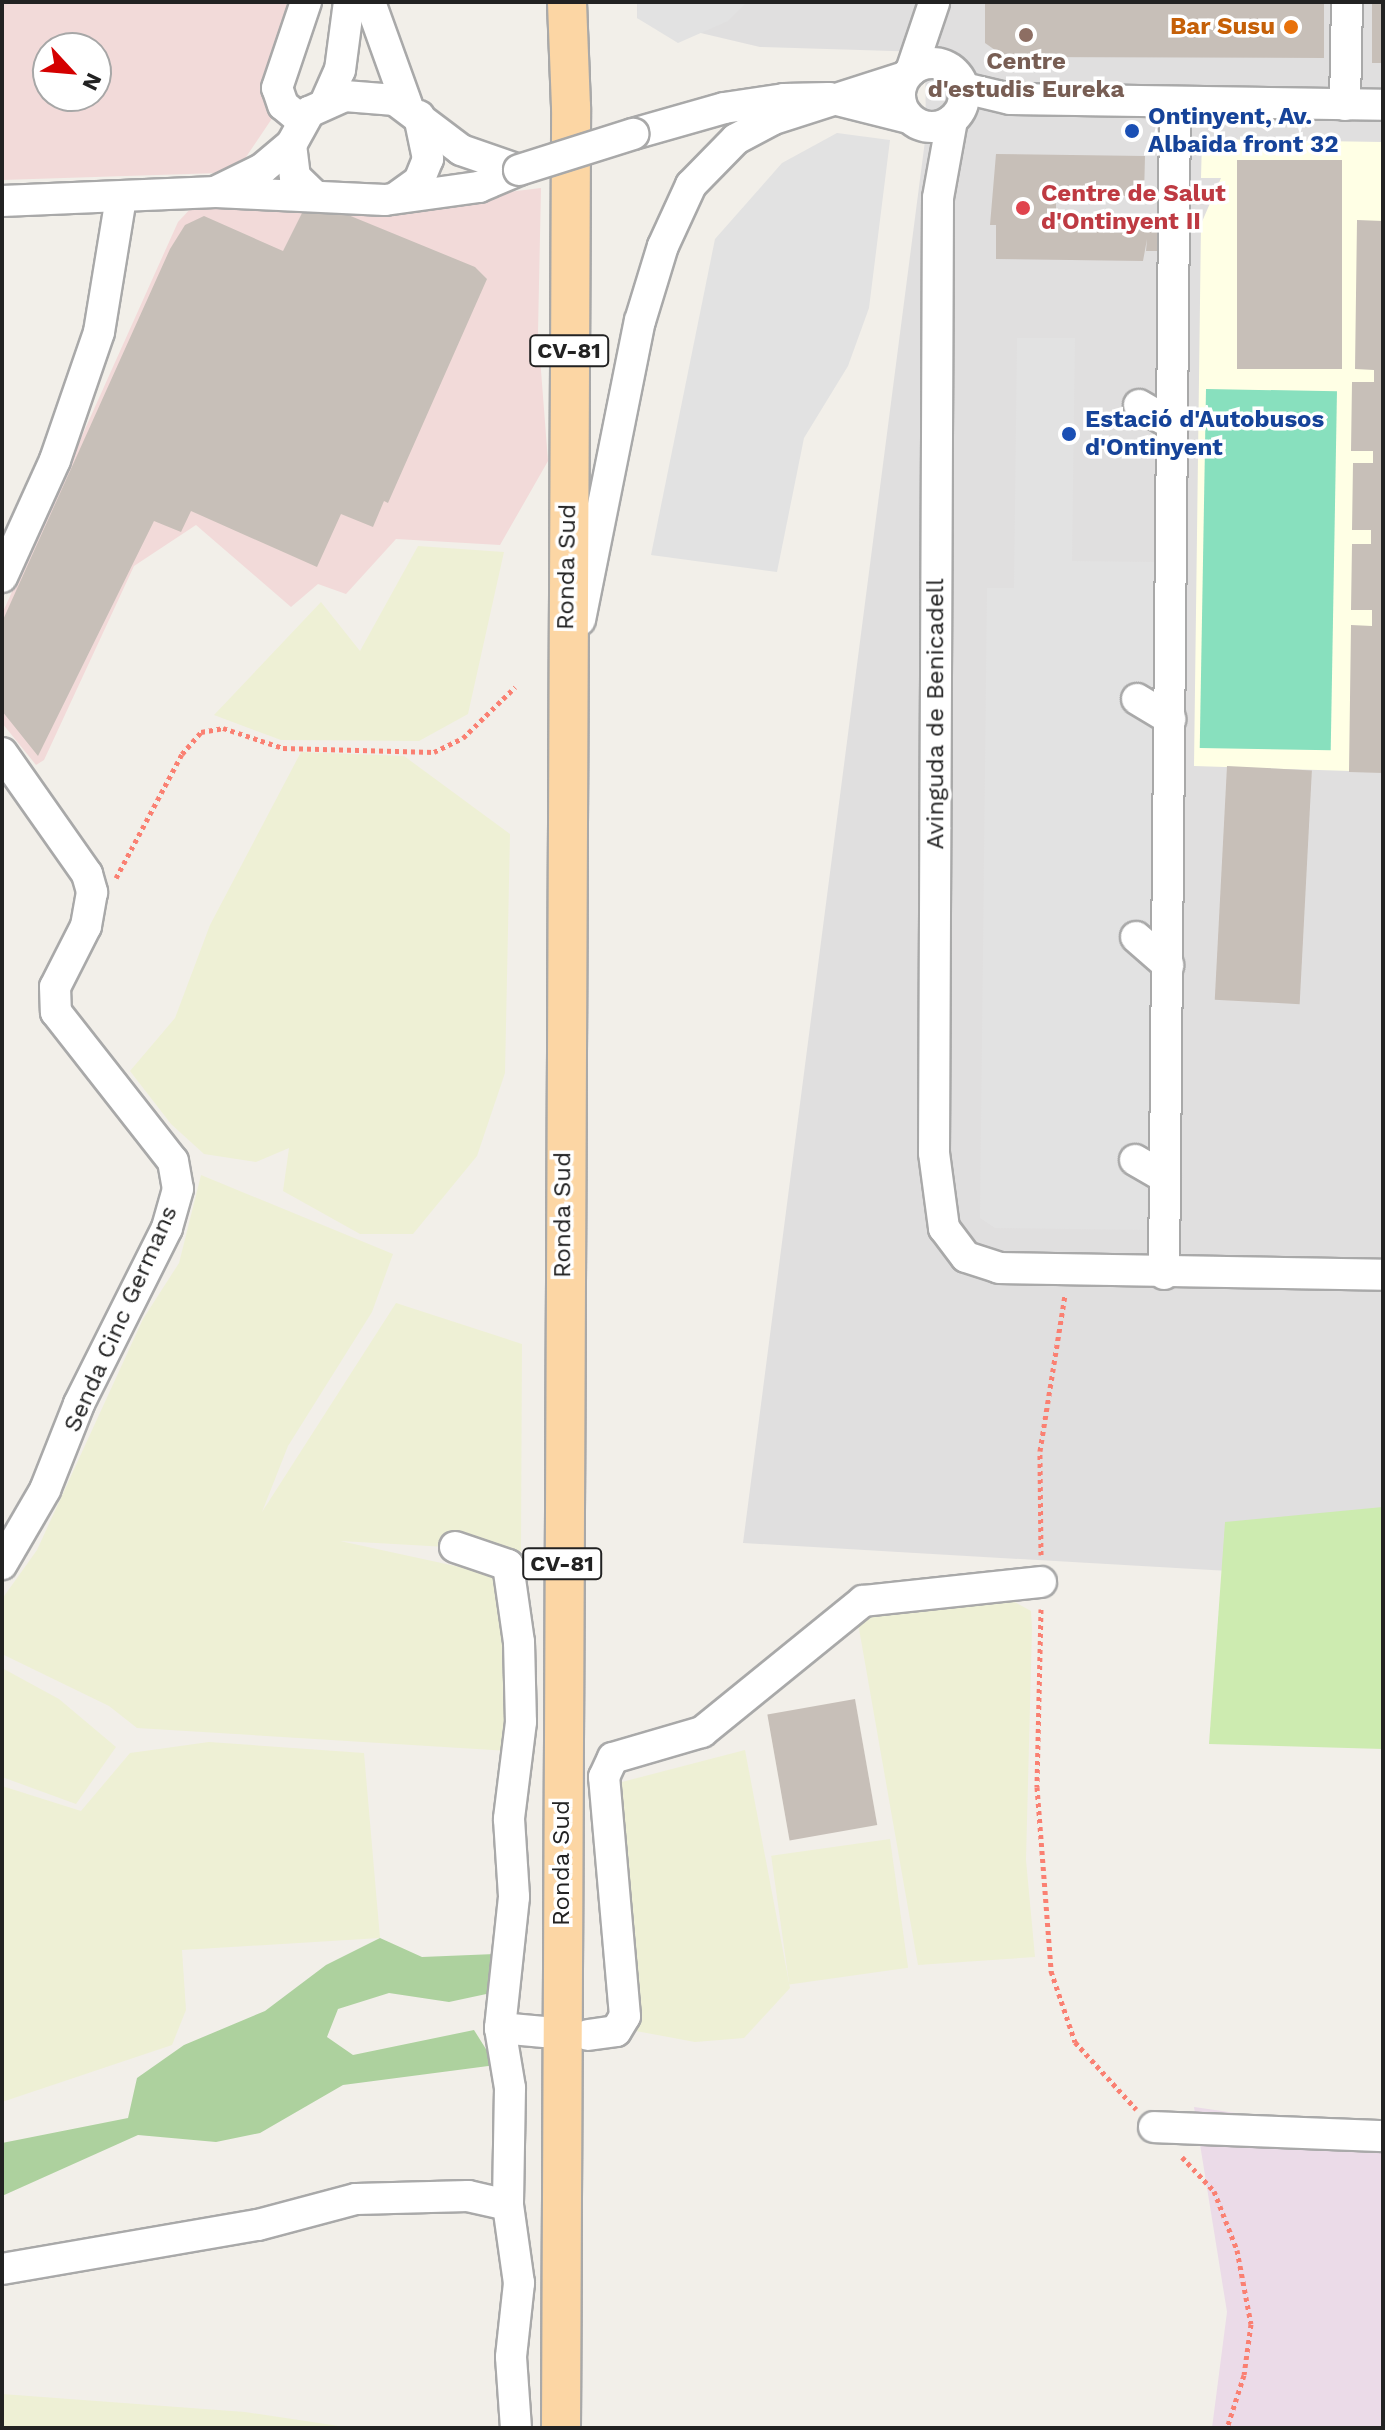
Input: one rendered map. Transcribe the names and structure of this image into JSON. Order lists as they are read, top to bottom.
{
  "streets": {
    "main road": ["CV-81", "Ronda Sud"],
    "street": ["Avinguda de Benicadell", "Senda Cinc Germans"]
  },
  "places": [
    "Bar Susu",
    "Centre d'estudis Eureka",
    "Ontinyent, Av. Albaida front 32",
    "Centre de Salut d'Ontinyent II",
    "Estació d'Autobusos d'Ontinyent"
  ],
  "north": "bottom right"
}
